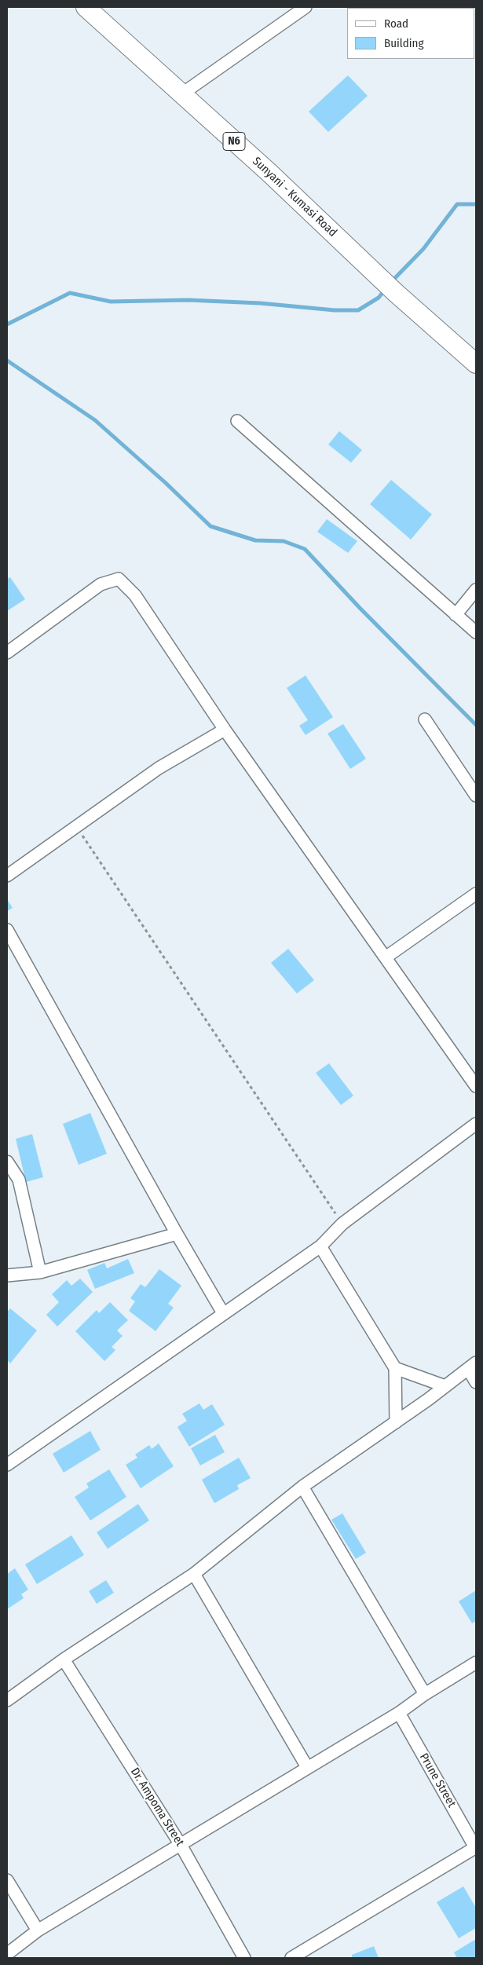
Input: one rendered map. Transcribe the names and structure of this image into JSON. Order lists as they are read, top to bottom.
{
  "streets": {
    "main road": ["N6", "Sunyani - Kumasi Road"],
    "street": ["Prune Street", "Dr. Ampoma Street"]
  },
  "legend": ["Road", "Building"]
}
